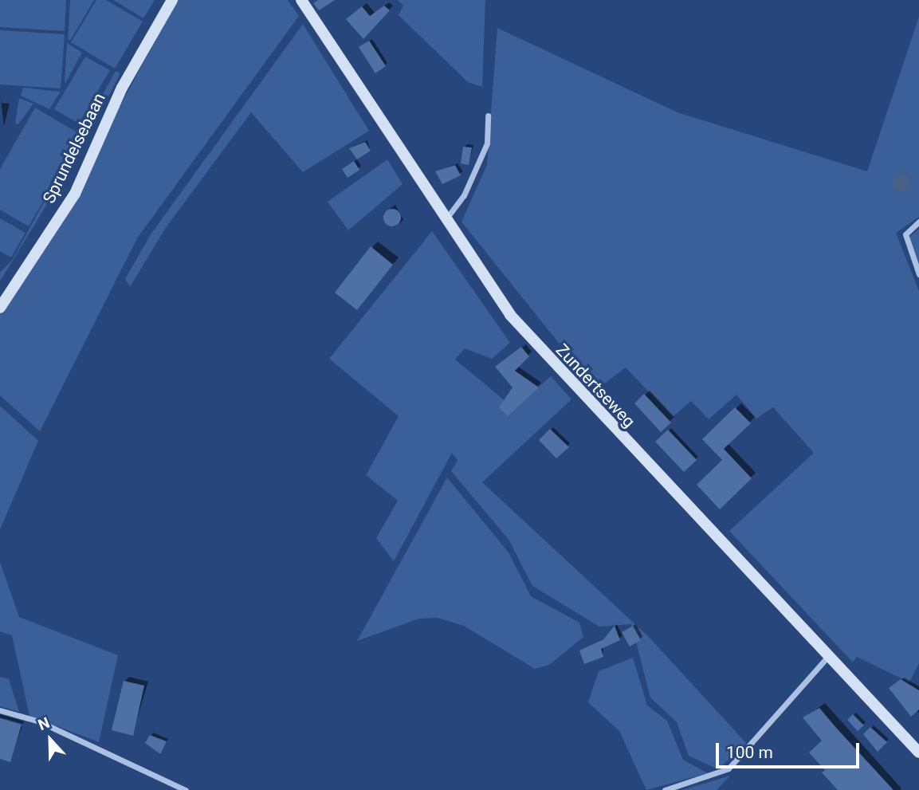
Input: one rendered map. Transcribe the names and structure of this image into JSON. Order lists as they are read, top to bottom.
{
  "streets": {
    "street": ["Sprundelsebaan", "Zundertseweg"]
  },
  "scale_bar": "100 m",
  "north": "top"
}
